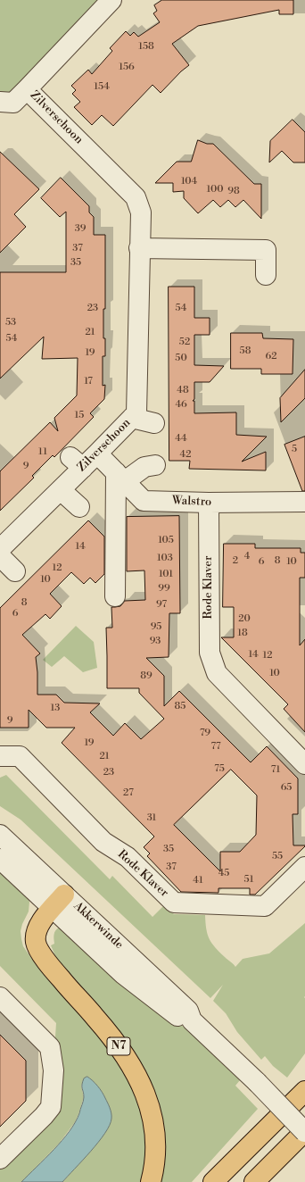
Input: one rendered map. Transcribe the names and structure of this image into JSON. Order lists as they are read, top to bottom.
{
  "streets": {
    "highway": ["N7"],
    "street": [
      "Zilverschoon",
      "Walstro",
      "Rode Klaver",
      "Akkerwinde"
    ]
  },
  "crossings": [
    ["Zilverschoon", "Walstro"],
    ["Walstro", "Rode Klaver"],
    ["Akkerwinde", "N7"]
  ],
  "house_numbers": [
    "158",
    "156",
    "154",
    "104",
    "100",
    "98",
    "39",
    "37",
    "35",
    "23",
    "54",
    "53",
    "21",
    "54",
    "52",
    "58",
    "19",
    "62",
    "50",
    "17",
    "48",
    "46",
    "15",
    "44",
    "5",
    "11",
    "42",
    "9",
    "105",
    "14",
    "4",
    "103",
    "2",
    "8",
    "6",
    "10",
    "12",
    "101",
    "10",
    "99",
    "8",
    "97",
    "6",
    "20",
    "95",
    "18",
    "93",
    "14",
    "12",
    "10",
    "89",
    "85",
    "13",
    "9",
    "79",
    "19",
    "77",
    "21",
    "75",
    "71",
    "23",
    "65",
    "27",
    "31",
    "35",
    "55",
    "37",
    "45",
    "51",
    "41"
  ]
}
